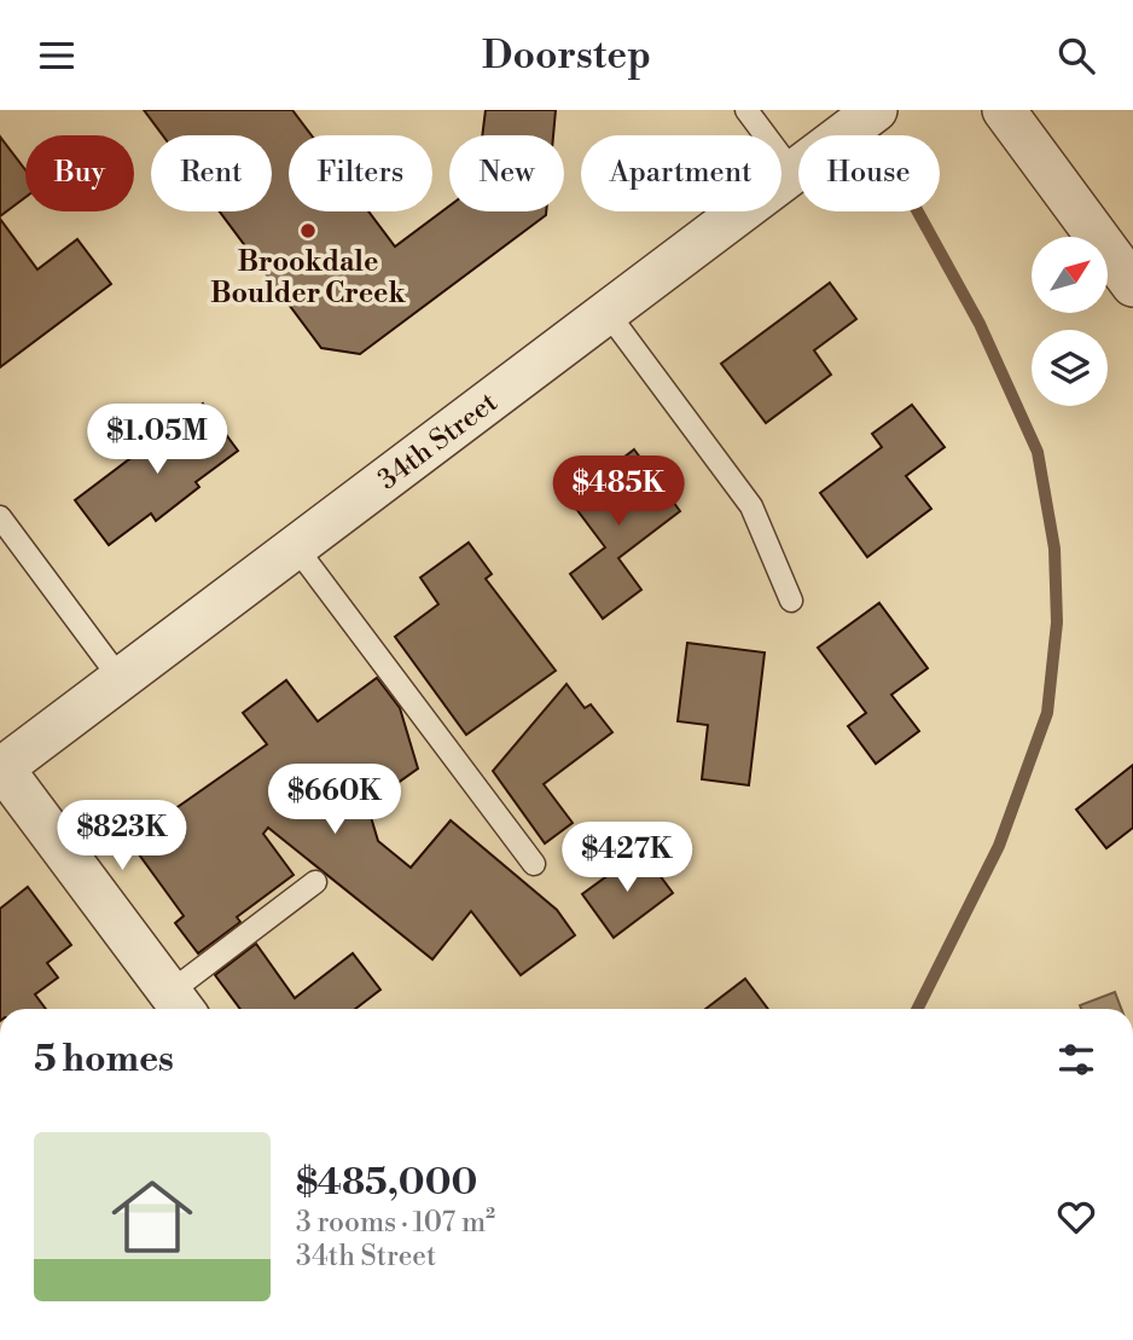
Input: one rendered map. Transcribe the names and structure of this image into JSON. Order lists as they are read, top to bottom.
{
  "streets": {
    "street": ["34th Street"]
  },
  "places": ["Brookdale Boulder Creek"],
  "north": "top right",
  "page": {
    "header": "Doorstep",
    "chip": [
      "Buy",
      "Rent",
      "Filters",
      "New",
      "Apartment",
      "House"
    ],
    "price": [
      "$1.05M",
      "$485K",
      "$660K",
      "$823K",
      "$427K"
    ],
    "heading": "5 homes",
    "list": [
      {
        "name": "$485,000",
        "note": "3 rooms · 107 m² · 34th Street"
      }
    ]
  }
}
